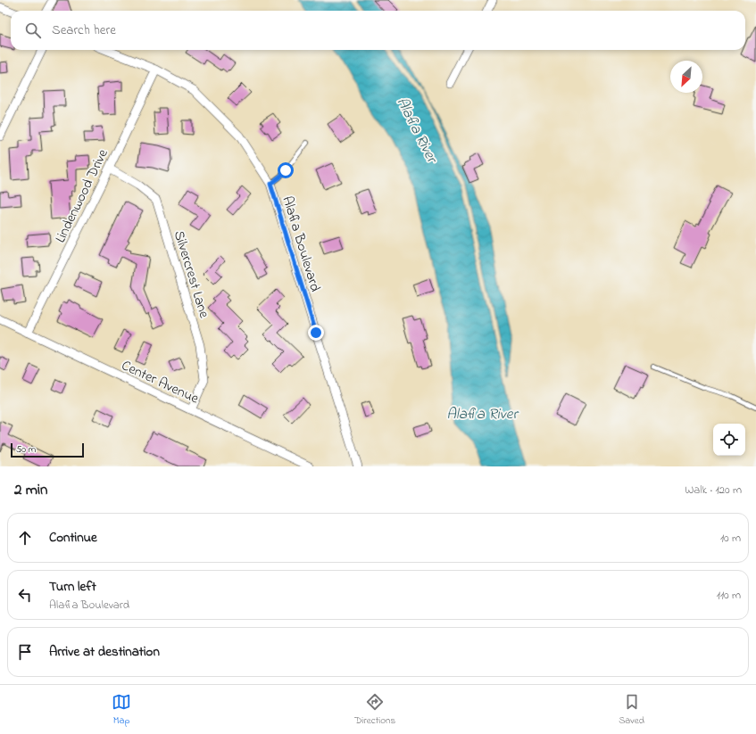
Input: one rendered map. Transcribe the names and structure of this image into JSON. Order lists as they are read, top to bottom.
{
  "streets": {
    "street": [
      "Lindenwood Drive",
      "Alafia Boulevard",
      "Silvercrest Lane",
      "Center Avenue"
    ]
  },
  "crossings": [
    ["Lindenwood Drive", "Alafia Boulevard"],
    ["Lindenwood Drive", "Silvercrest Lane"],
    ["Lindenwood Drive", "Center Avenue"],
    ["Silvercrest Lane", "Center Avenue"]
  ],
  "water": ["Alafia River"],
  "scale_bar": "50 m",
  "north": "bottom left",
  "page": {
    "search": "Search here",
    "scale": "50 m",
    "heading": ["2 min", "Walk · 120 m"],
    "list": [
      ["Continue", "10 m"],
      ["Turn left", "Alafia Boulevard", "110 m"],
      "Arrive at destination"
    ],
    "nav": ["Map", "Directions", "Saved"]
  }
}
